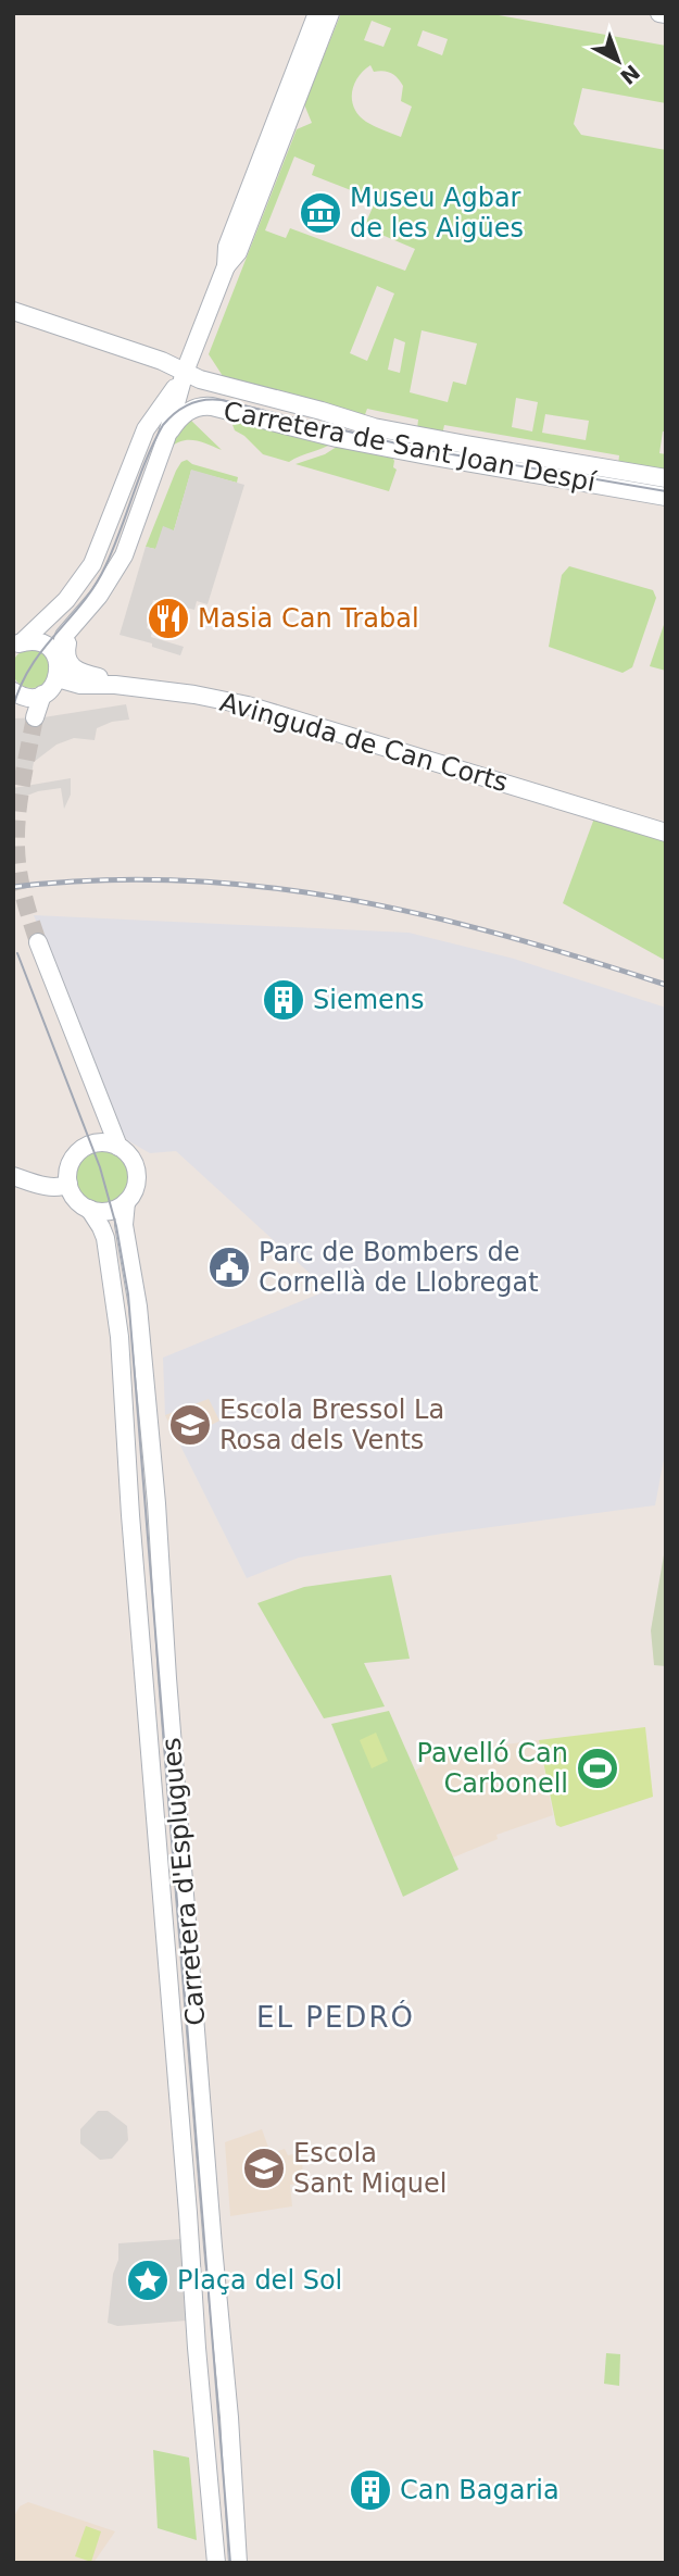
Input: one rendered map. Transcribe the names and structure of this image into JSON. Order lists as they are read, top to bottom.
{
  "streets": {
    "street": ["Carretera de Sant Joan Despí", "Avinguda de Can Corts", "Carretera d'Esplugues"]
  },
  "districts": ["EL PEDRÓ"],
  "places": {
    "museum": ["Museu Agbar de les Aigües"],
    "restaurant": ["Masia Can Trabal"],
    "building": ["Siemens", "Can Bagaria"],
    "public building": ["Parc de Bombers de Cornellà de Llobregat"],
    "school or university": ["Escola Bressol La Rosa dels Vents", "Escola Sant Miquel"],
    "sports": ["Pavelló Can Carbonell"],
    "place": ["Plaça del Sol"]
  },
  "north": "bottom right"
}
